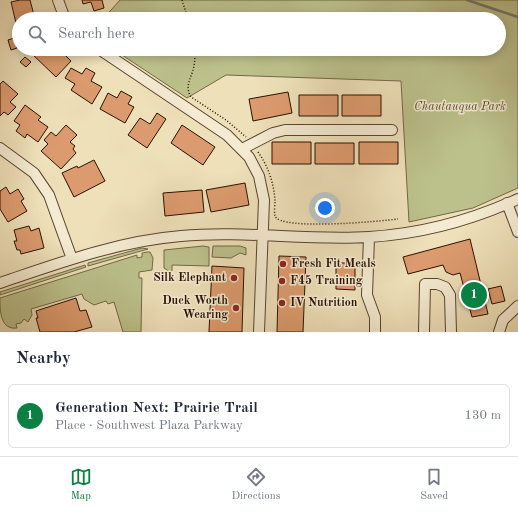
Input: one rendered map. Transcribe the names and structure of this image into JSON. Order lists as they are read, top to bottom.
{
  "parks": ["Chautauqua Park"],
  "places": [
    "Fresh Fit Meals",
    "Silk Elephant",
    "F45 Training",
    "IV Nutrition",
    "Duck Worth Wearing"
  ],
  "page": {
    "search": "Search here",
    "pins": "1",
    "heading": "Nearby",
    "list": [
      {
        "mark": "1",
        "name": "Generation Next: Prairie Trail",
        "note": "Place · Southwest Plaza Parkway",
        "value": "130 m"
      }
    ],
    "nav": ["Map", "Directions", "Saved"]
  }
}
